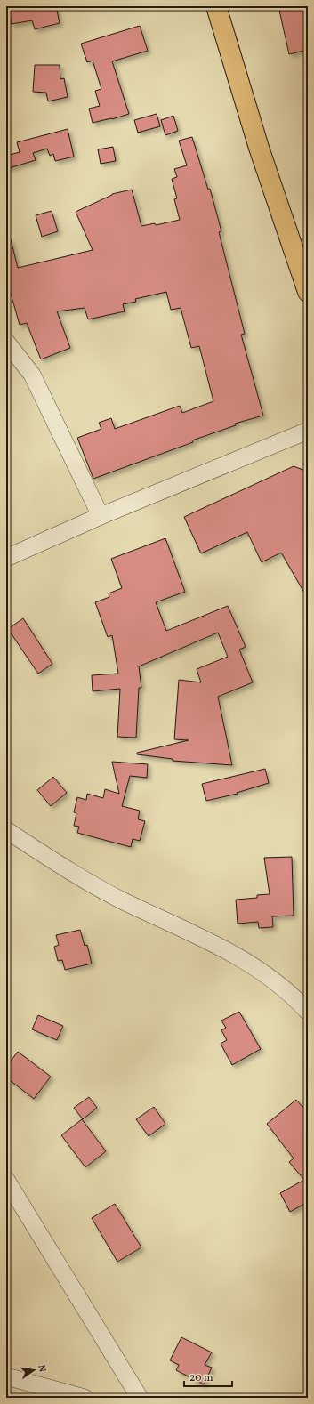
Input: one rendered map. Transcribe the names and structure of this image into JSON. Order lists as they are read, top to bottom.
{
  "scale_bar": "20 m",
  "north": "right"
}
